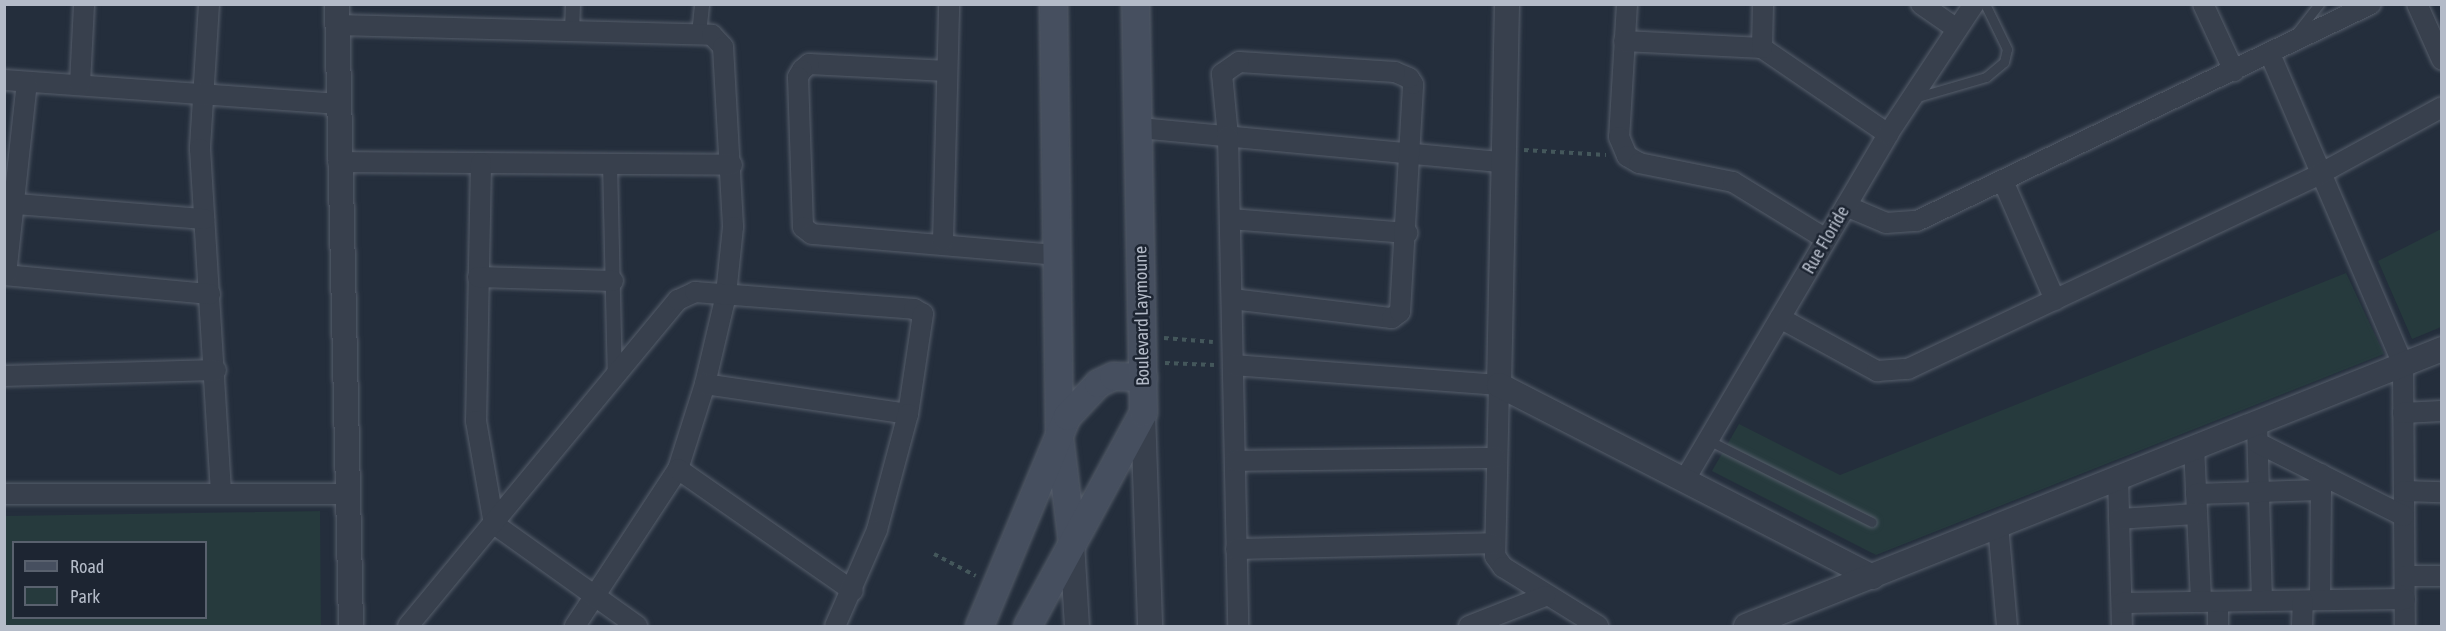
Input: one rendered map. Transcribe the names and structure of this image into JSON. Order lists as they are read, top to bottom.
{
  "streets": {
    "main road": ["Boulevard Laymoune"],
    "street": ["Rue Floride"]
  },
  "legend": ["Road", "Park"]
}
